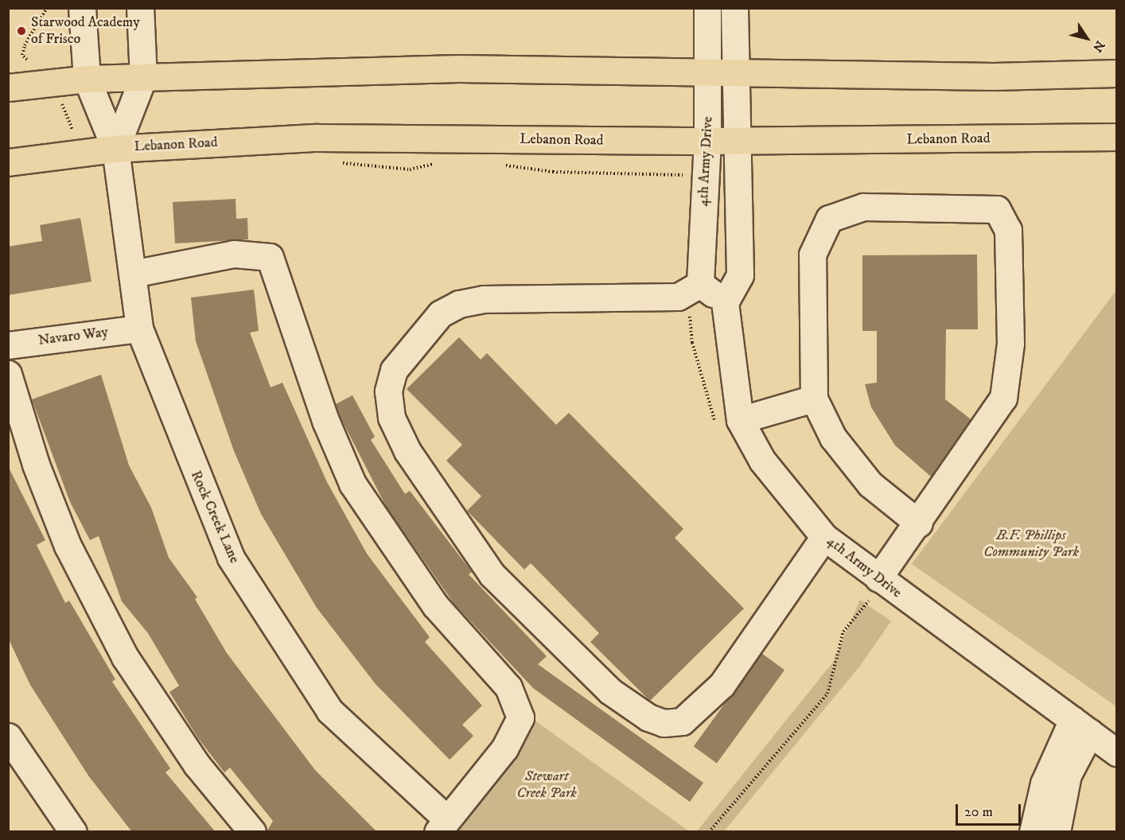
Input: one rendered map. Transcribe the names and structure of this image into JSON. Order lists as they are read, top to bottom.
{
  "streets": {
    "main road": ["Lebanon Road"],
    "street": ["4th Army Drive", "Navaro Way", "Rock Creek Lane"]
  },
  "crossings": [
    ["Lebanon Road", "4th Army Drive"],
    ["Lebanon Road", "Rock Creek Lane"],
    ["Navaro Way", "Rock Creek Lane"]
  ],
  "parks": ["B.F. Phillips Community Park", "Stewart Creek Park"],
  "places": ["Starwood Academy of Frisco"],
  "scale_bar": "20 m",
  "north": "bottom right"
}
